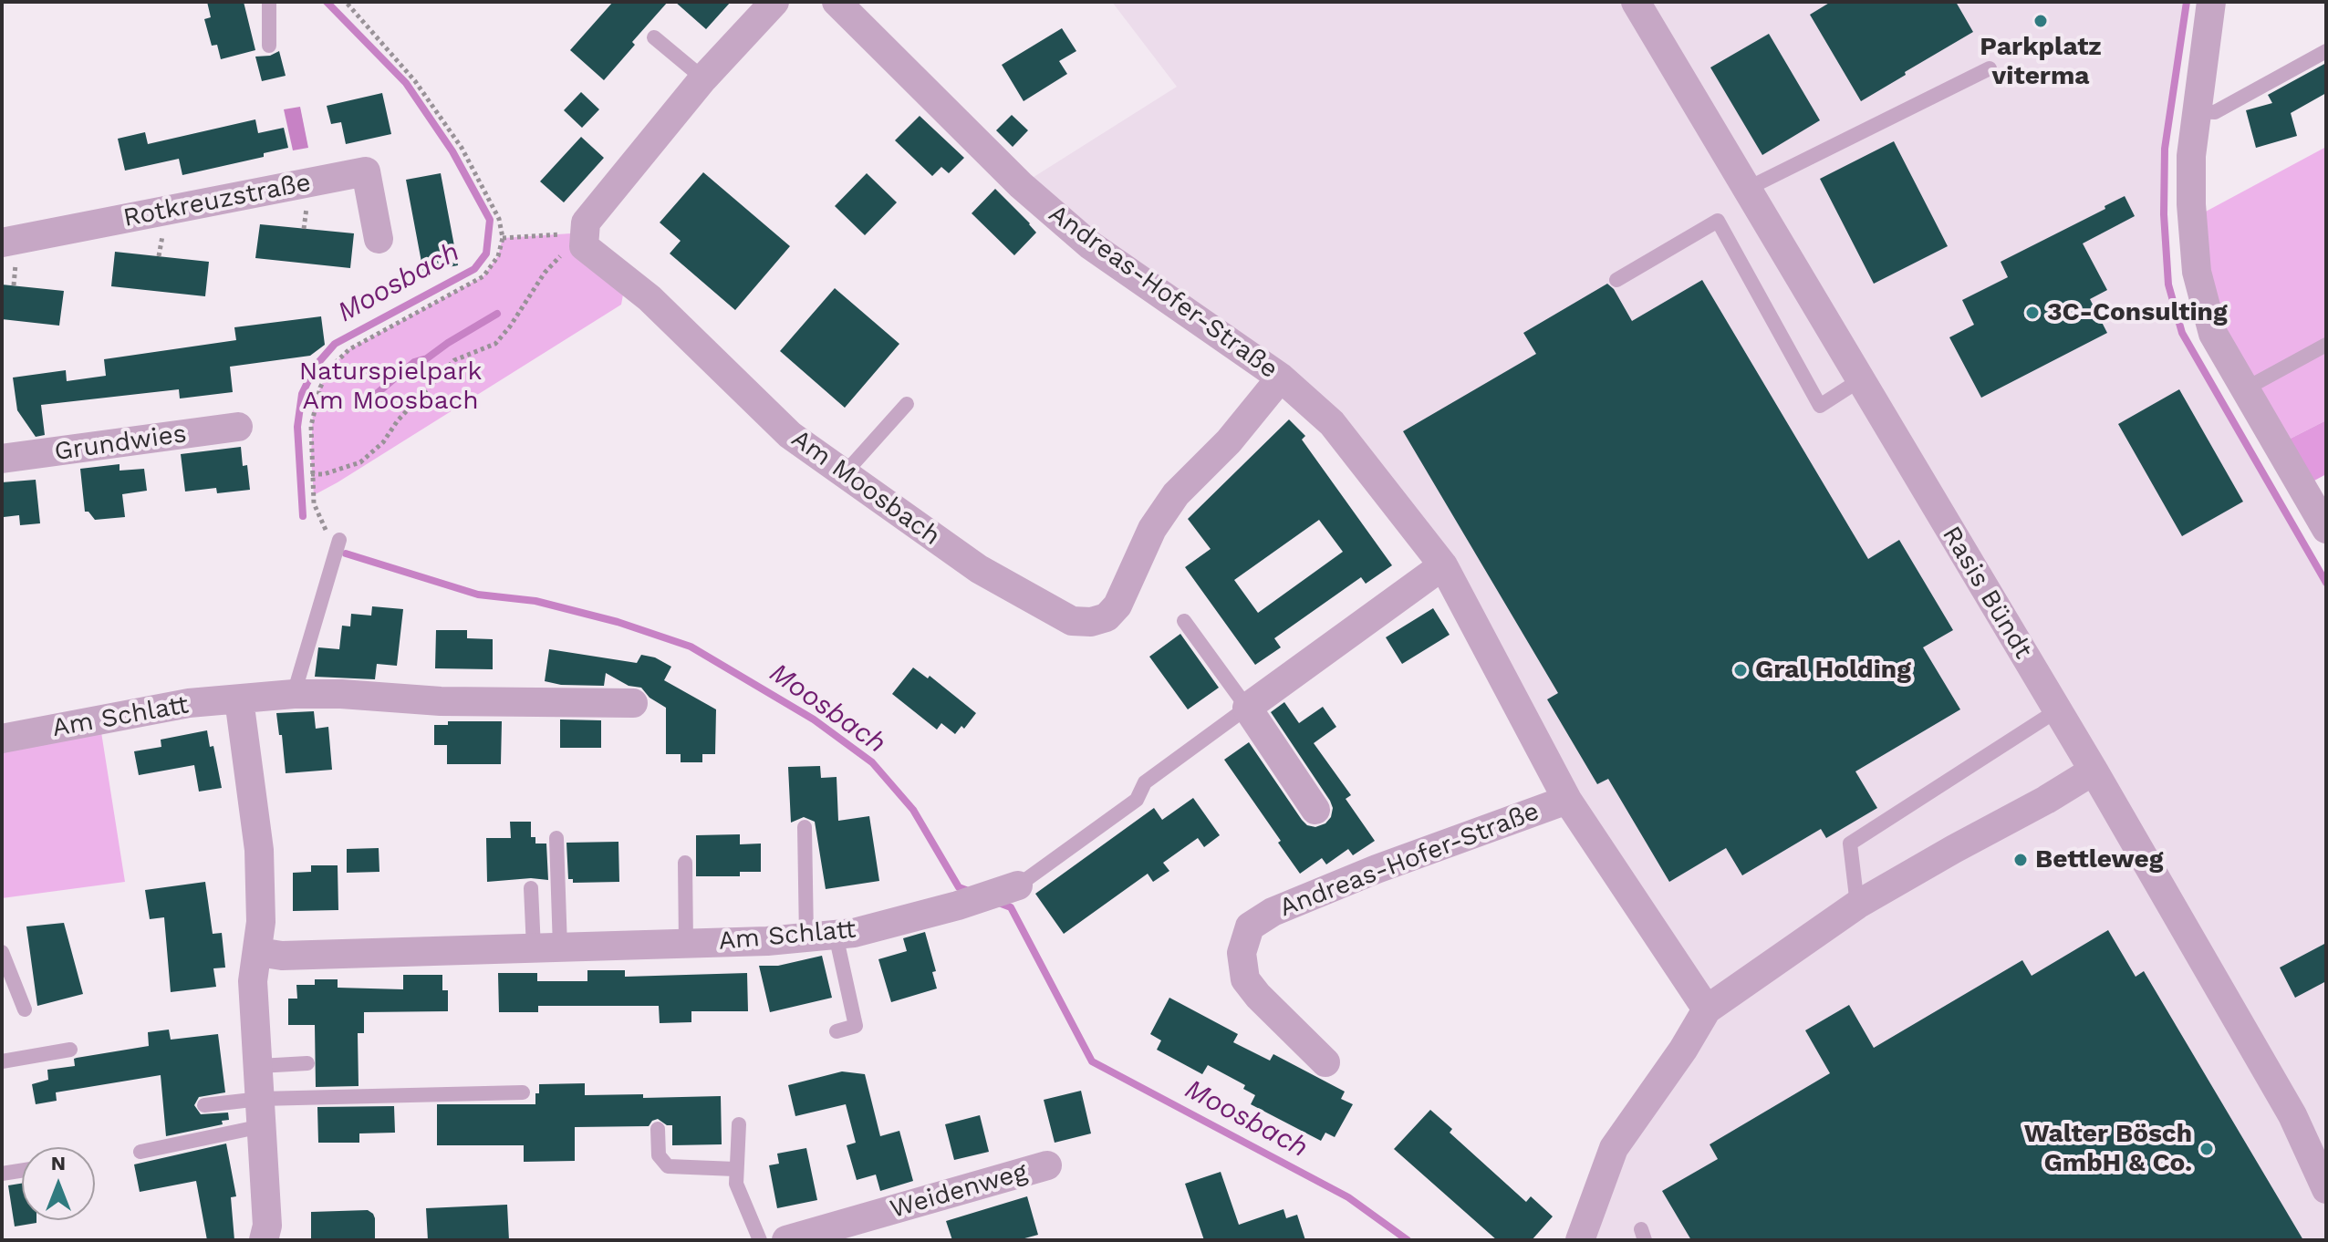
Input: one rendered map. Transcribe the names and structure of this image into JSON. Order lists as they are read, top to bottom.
{
  "streets": {
    "street": [
      "Rotkreuzstraße",
      "Andreas-Hofer-Straße",
      "Grundwies",
      "Am Moosbach",
      "Rasis Bündt",
      "Am Schlatt",
      "Weidenweg"
    ]
  },
  "crossings": [
    ["Andreas-Hofer-Straße", "Am Moosbach"]
  ],
  "water": ["Moosbach"],
  "parks": ["Naturspielpark Am Moosbach"],
  "places": [
    "Parkplatz viterma",
    "3C-Consulting",
    "Gral Holding",
    "Bettleweg",
    "Walter Bösch GmbH & Co."
  ],
  "north": "top"
}
